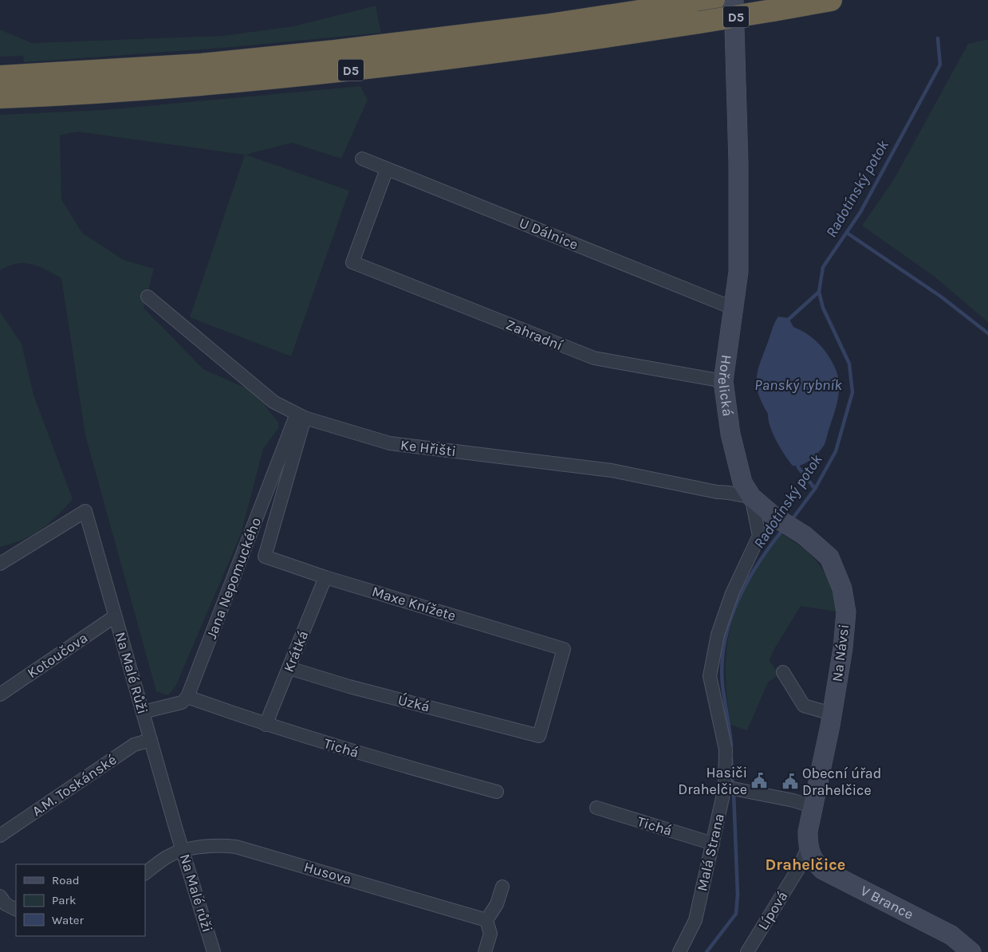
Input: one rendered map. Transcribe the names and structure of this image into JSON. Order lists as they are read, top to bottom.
{
  "streets": {
    "highway": ["D5"],
    "main road": ["Hořelická", "Na Návsi", "V Brance"],
    "street": [
      "U Dálnice",
      "Zahradní",
      "Ke Hřišti",
      "Jana Nepomuckého",
      "Maxe Knížete",
      "Krátká",
      "Kotoučova",
      "Na Malé Růži",
      "Úzká",
      "Tichá",
      "A.M. Toskánské",
      "Malá Strana",
      "Husova",
      "Na Malé růži",
      "Lípová"
    ]
  },
  "crossings": [
    ["U Dálnice", "Zahradní"],
    ["U Dálnice", "Hořelická"],
    ["Zahradní", "Hořelická"],
    ["Hořelická", "Ke Hřišti"],
    ["Hořelická", "Na Návsi"],
    ["Hořelická", "Malá Strana"],
    ["Ke Hřišti", "Jana Nepomuckého"],
    ["Ke Hřišti", "Na Návsi"],
    ["Ke Hřišti", "Malá Strana"],
    ["Jana Nepomuckého", "Maxe Knížete"],
    ["Jana Nepomuckého", "Tichá"],
    ["Maxe Knížete", "Krátká"],
    ["Maxe Knížete", "Úzká"],
    ["Krátká", "Úzká"],
    ["Krátká", "Tichá"],
    ["Na Návsi", "Malá Strana"],
    ["Na Návsi", "V Brance"],
    ["Na Návsi", "Lípová"],
    ["Kotoučova", "Na Malé Růži"],
    ["Na Malé Růži", "A.M. Toskánské"],
    ["Na Malé Růži", "Na Malé růži"],
    ["Tichá", "Malá Strana"],
    ["Husova", "Na Malé růži"],
    ["V Brance", "Lípová"]
  ],
  "districts": ["Drahelčice"],
  "water": ["Radotínský potok", "Panský rybník"],
  "places": {
    "public building": ["Hasiči Drahelčice", "Obecní úřad Drahelčice"]
  },
  "legend": ["Road", "Park", "Water"]
}
